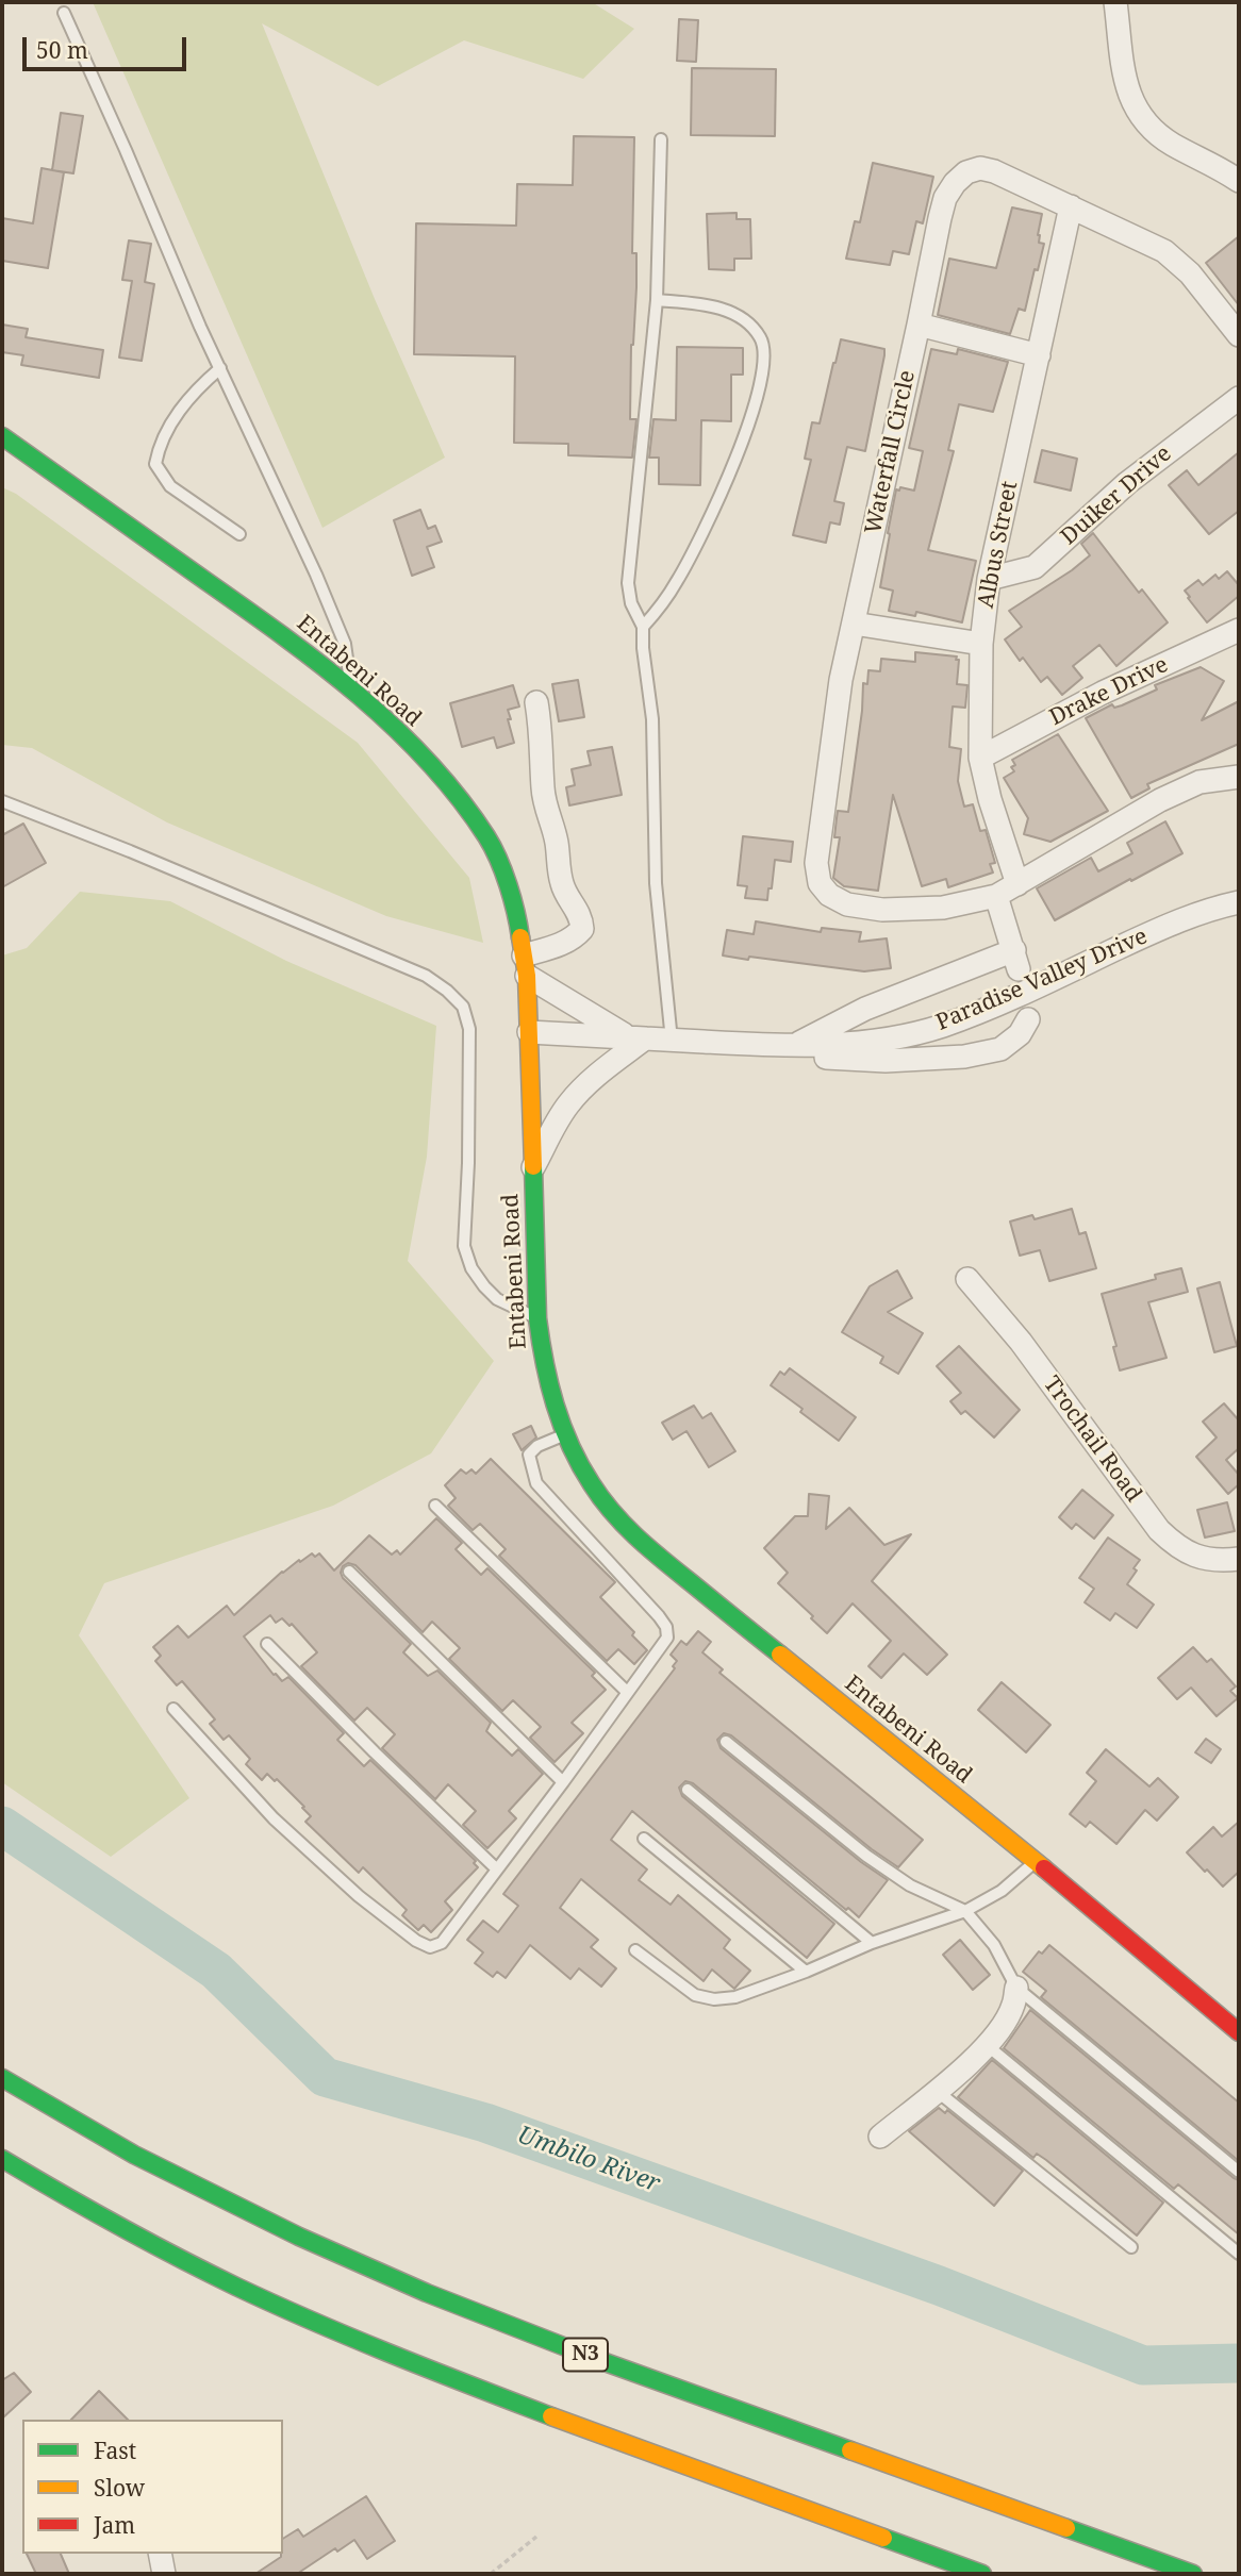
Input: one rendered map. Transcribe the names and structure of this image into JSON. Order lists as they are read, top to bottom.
{
  "streets": {
    "main road": ["Entabeni Road", "N3"],
    "street": [
      "Waterfall Circle",
      "Duiker Drive",
      "Albus Street",
      "Drake Drive",
      "Paradise Valley Drive",
      "Trochail Road"
    ]
  },
  "crossings": [
    ["Waterfall Circle", "Albus Street"],
    ["Duiker Drive", "Albus Street"],
    ["Albus Street", "Drake Drive"],
    ["Entabeni Road", "Paradise Valley Drive"]
  ],
  "water": ["Umbilo River"],
  "legend": ["Fast", "Slow", "Jam"],
  "scale_bar": "50 m"
}
